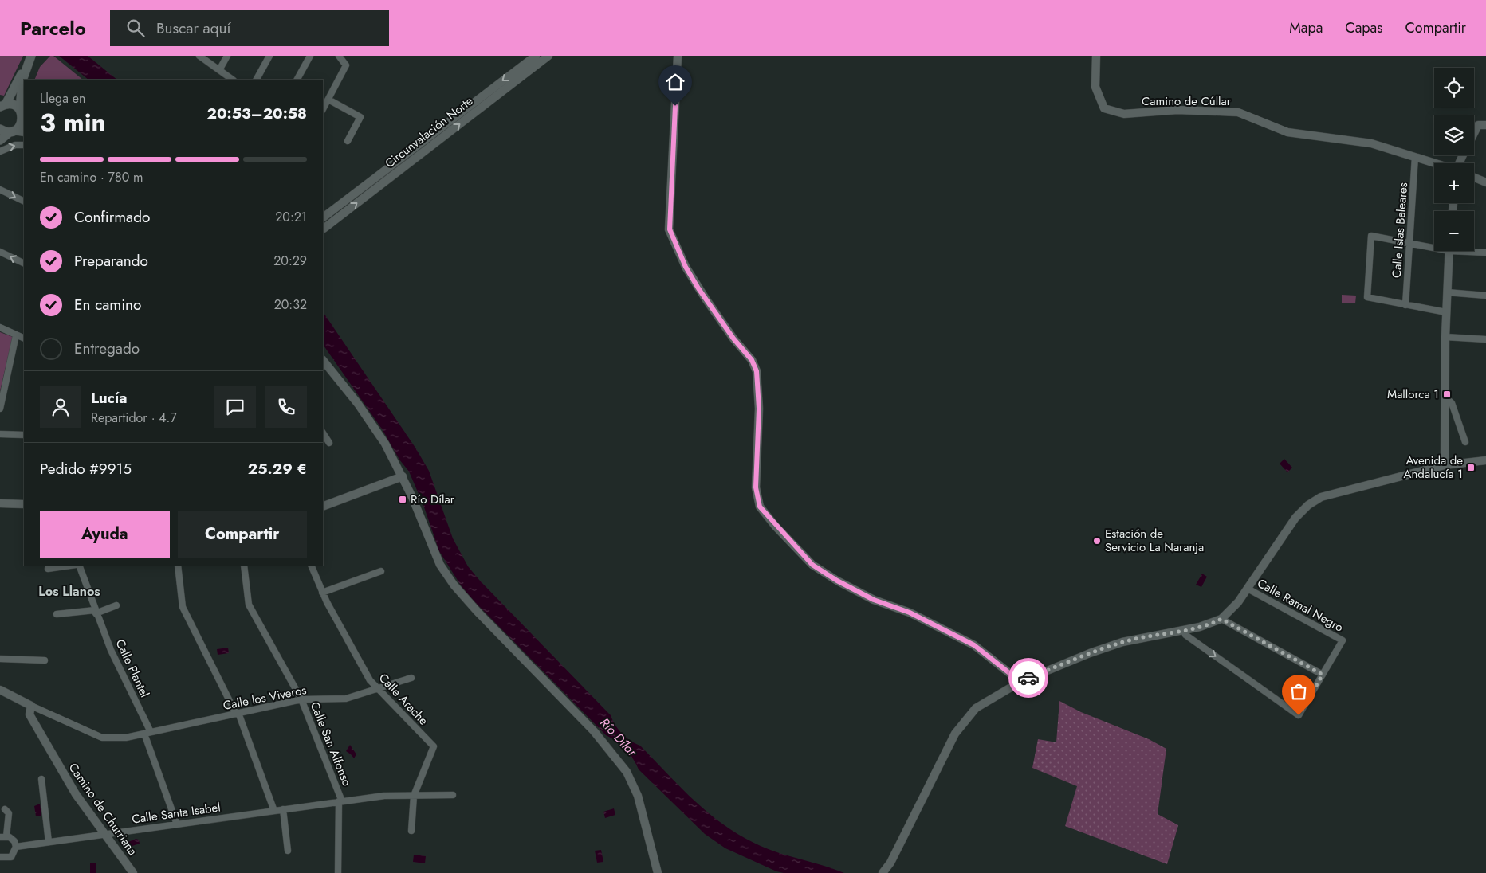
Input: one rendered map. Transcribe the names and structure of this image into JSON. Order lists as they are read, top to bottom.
{
  "streets": {
    "street": [
      "Camino de Cúllar",
      "Circunvalación Norte",
      "Calle Islas Baleares",
      "Calle Ramal Negro",
      "Calle Plantel",
      "Calle los Viveros",
      "Calle Arache",
      "Calle San Alfonso",
      "Camino de Churriana",
      "Calle Santa Isabel"
    ]
  },
  "crossings": [
    ["Camino de Cúllar", "Calle Islas Baleares"],
    ["Calle Plantel", "Calle los Viveros"],
    ["Calle los Viveros", "Calle Arache"],
    ["Calle los Viveros", "Calle San Alfonso"],
    ["Calle los Viveros", "Camino de Churriana"],
    ["Calle Arache", "Calle Santa Isabel"],
    ["Calle San Alfonso", "Calle Santa Isabel"],
    ["Camino de Churriana", "Calle Santa Isabel"]
  ],
  "districts": ["Los Llanos"],
  "water": ["Río Dílar"],
  "places": {
    "transit": ["Mallorca 1", "Avenida de Andalucía 1", "Río Dílar"],
    "other": ["Estación de Servicio La Naranja"]
  },
  "page": {
    "header": "Parcelo",
    "search": "Buscar aquí",
    "nav": ["Mapa", "Capas", "Compartir"],
    "map_buttons": ["+", "−"],
    "heading": ["3 min", "Llega en", "20:53–20:58"],
    "panel": [
      "Lucía",
      "Repartidor · 4.7",
      "Pedido #9915",
      "25.29 €"
    ],
    "bar": "En camino · 780 m",
    "list": [
      ["Confirmado", "20:21"],
      ["Preparando", "20:29"],
      ["En camino", "20:32"],
      "Entregado"
    ],
    "buttons": ["Ayuda", "Compartir"]
  }
}
